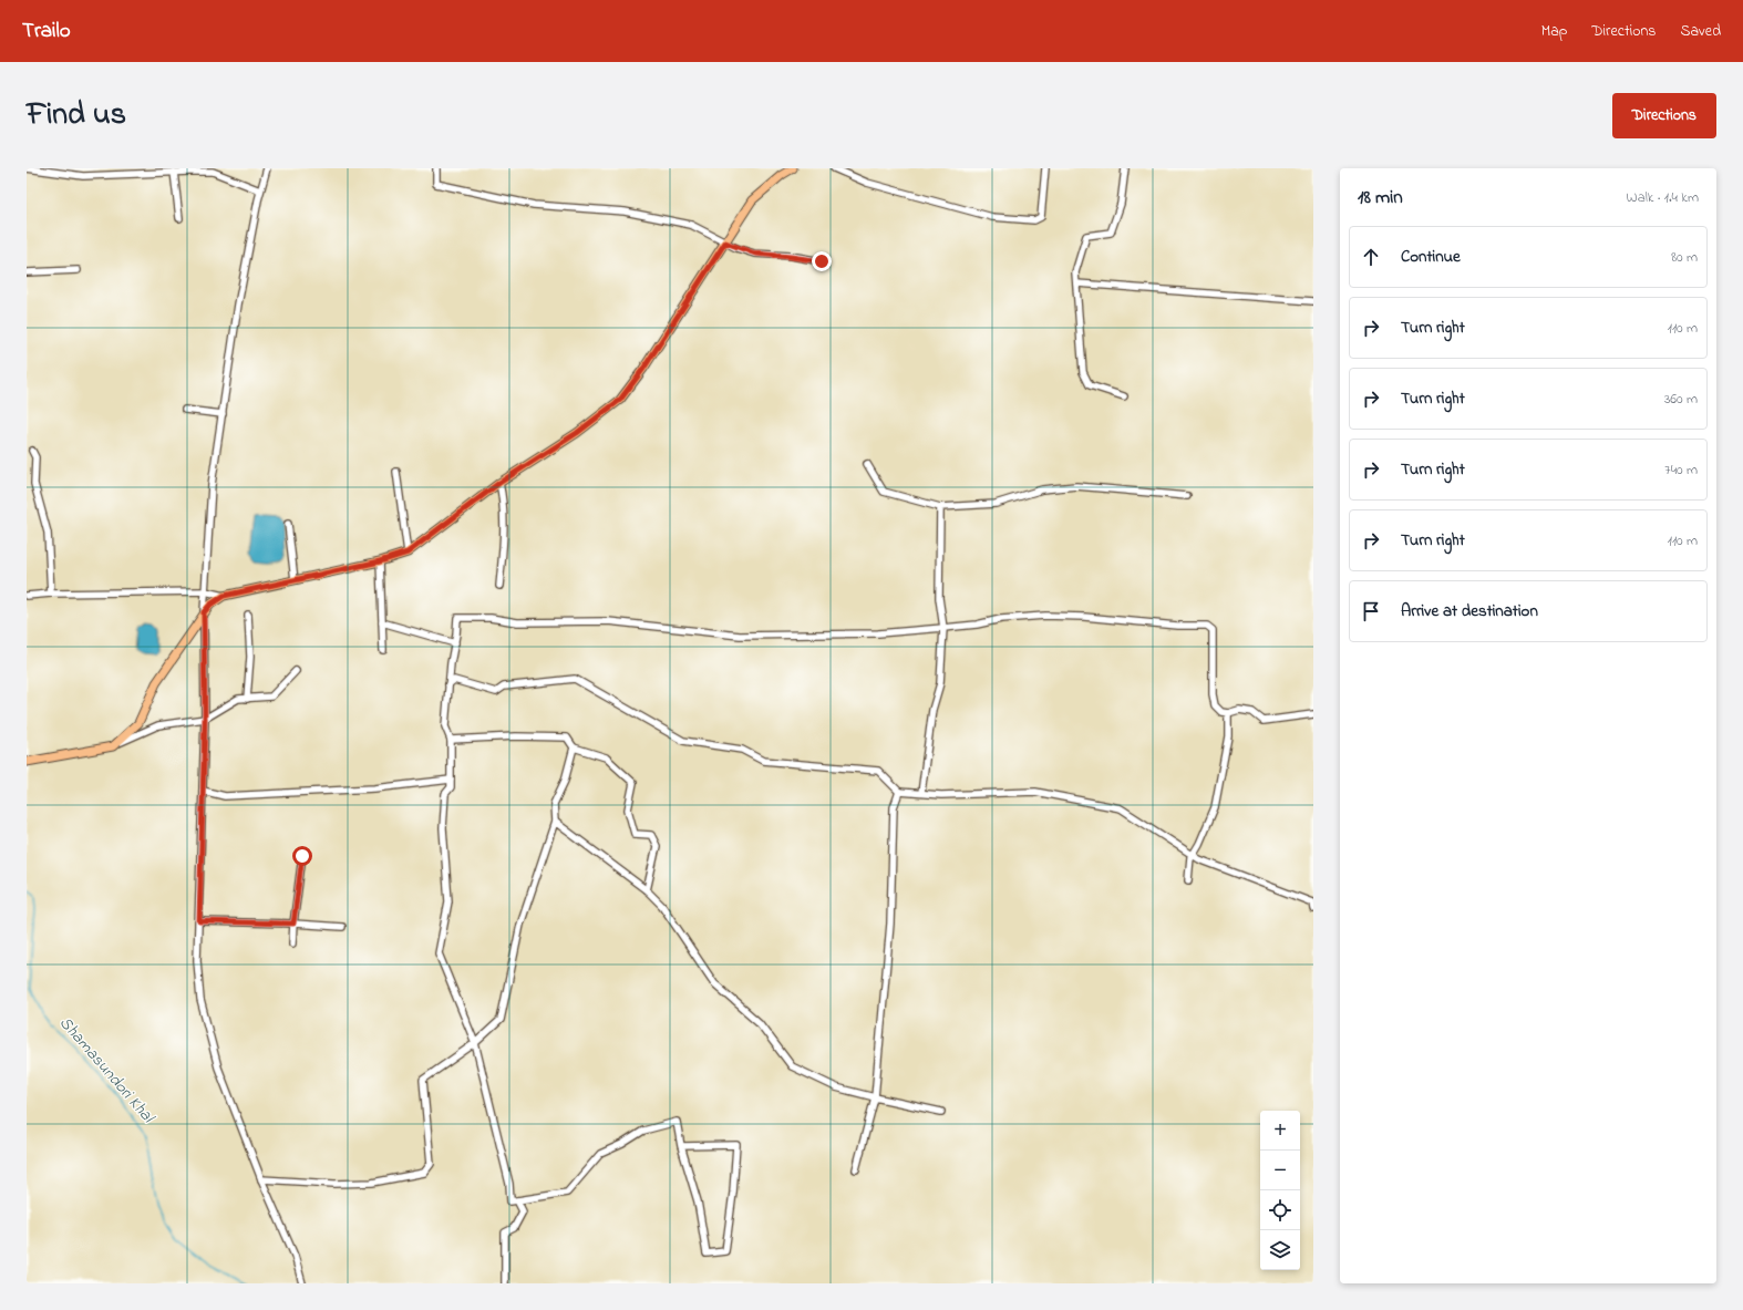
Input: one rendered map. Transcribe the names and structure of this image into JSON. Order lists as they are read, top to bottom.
{
  "water": ["Shamasundori Khal"],
  "page": {
    "header": "Trailo",
    "nav": ["Map", "Directions", "Saved"],
    "title": "Find us",
    "buttons": "Directions",
    "heading": ["18 min", "Walk · 1.4 km"],
    "list": [
      ["Continue", "80 m"],
      ["Turn right", "110 m"],
      ["Turn right", "360 m"],
      ["Turn right", "740 m"],
      ["Turn right", "110 m"],
      "Arrive at destination"
    ],
    "map_buttons": ["+", "−"]
  }
}
